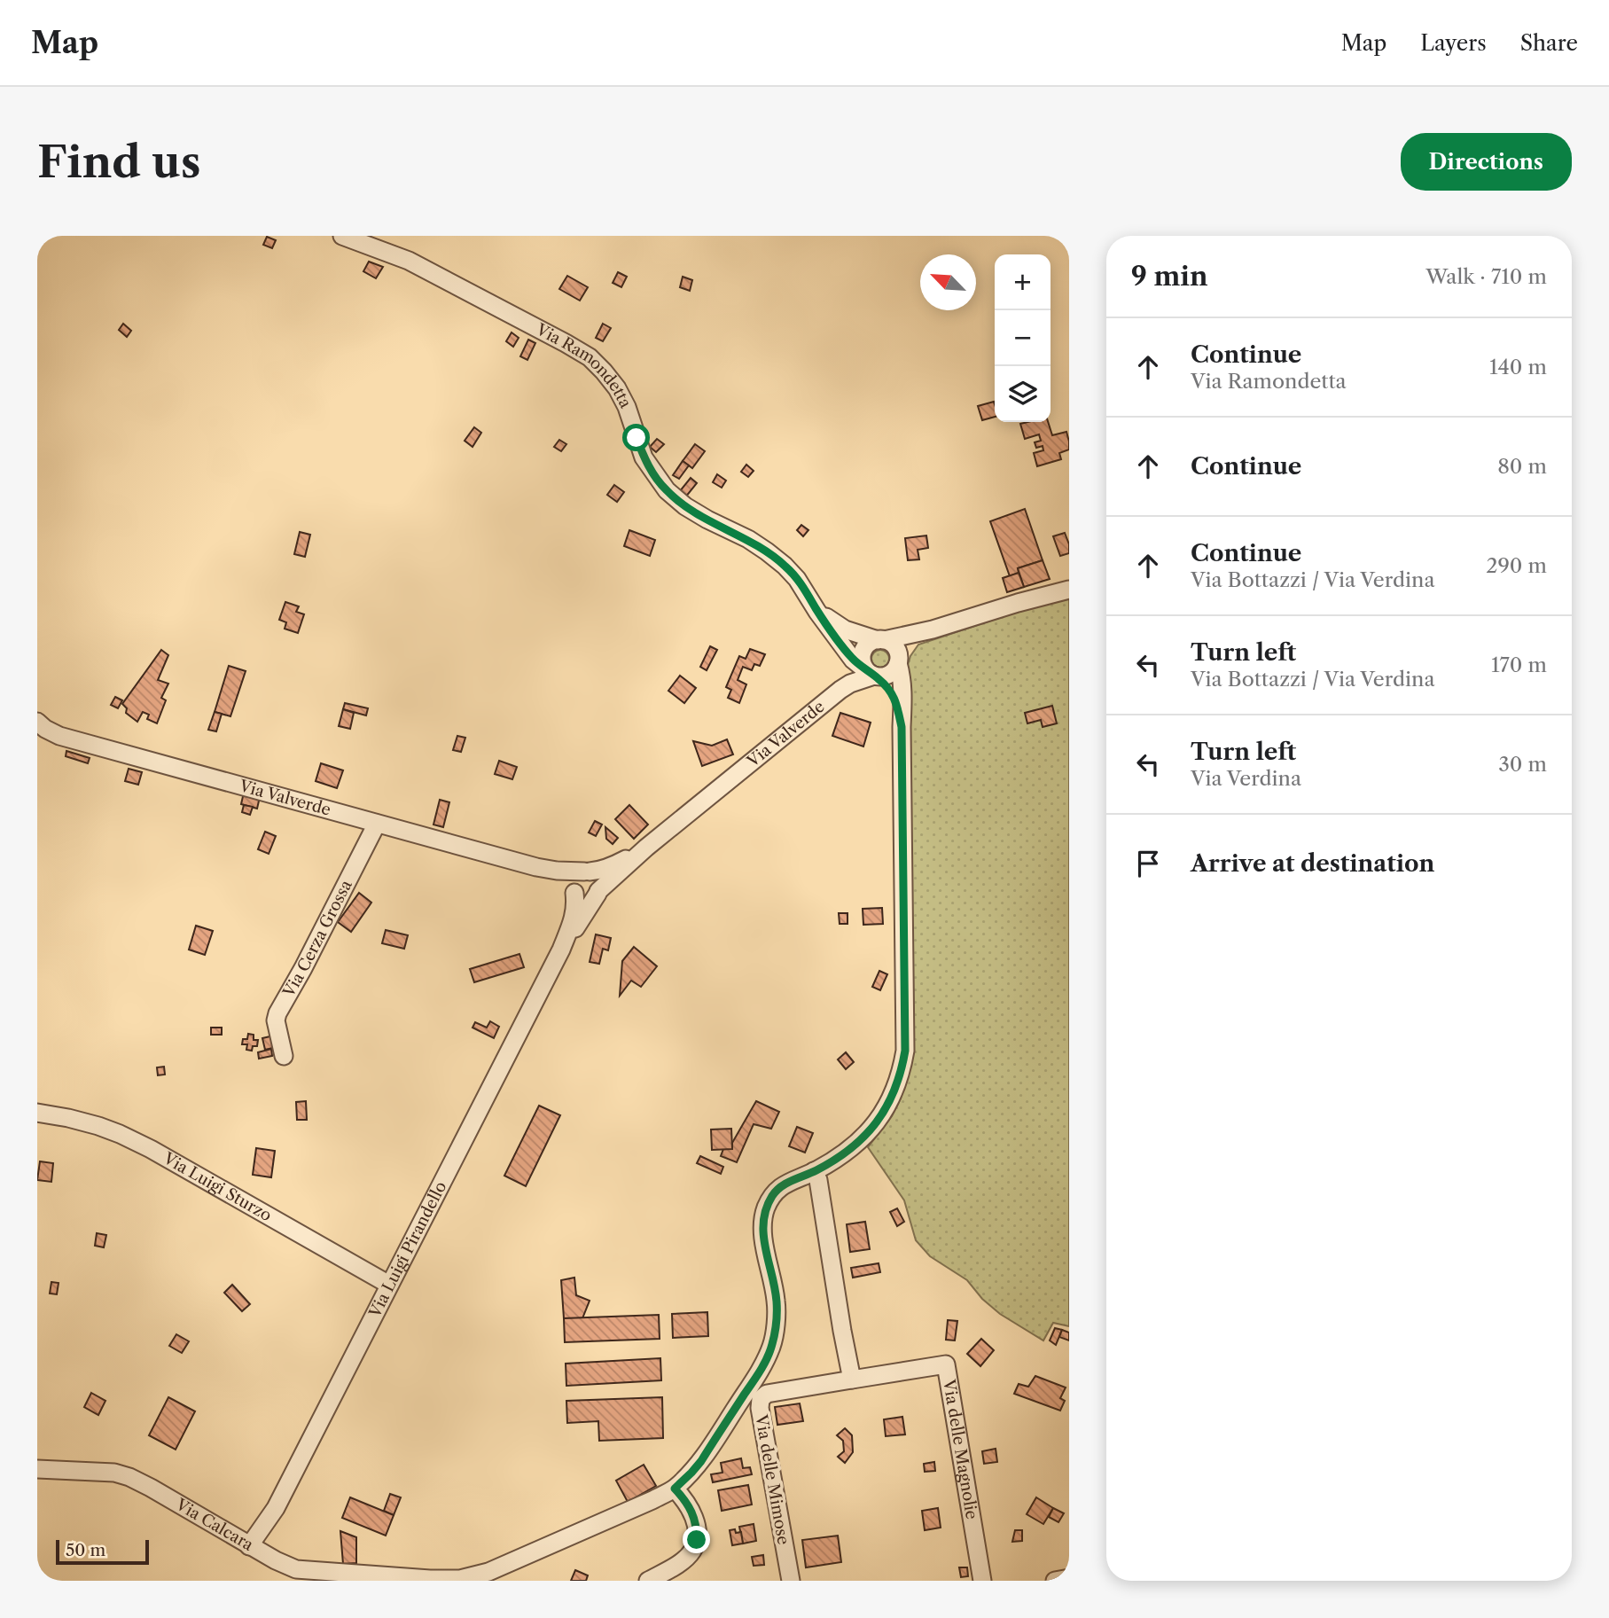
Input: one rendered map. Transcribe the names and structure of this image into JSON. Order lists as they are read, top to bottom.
{
  "streets": {
    "street": [
      "Via Ramondetta",
      "Via Valverde",
      "Via Cerza Grossa",
      "Via Luigi Sturzo",
      "Via Luigi Pirandello",
      "Via delle Magnolie",
      "Via delle Mimose",
      "Via Calcara"
    ]
  },
  "crossings": [
    ["Via Ramondetta", "Via Valverde"],
    ["Via Valverde", "Via Cerza Grossa"],
    ["Via Luigi Sturzo", "Via Luigi Pirandello"],
    ["Via Luigi Pirandello", "Via Calcara"],
    ["Via delle Magnolie", "Via delle Mimose"]
  ],
  "scale_bar": "50 m",
  "north": "top left",
  "page": {
    "header": "Map",
    "nav": ["Map", "Layers", "Share"],
    "buttons": "Directions",
    "title": "Find us",
    "heading": ["9 min", "Walk · 710 m"],
    "map_buttons": ["+", "−"],
    "list": [
      ["Continue", "Via Ramondetta", "140 m"],
      ["Continue", "80 m"],
      ["Continue", "Via Bottazzi / Via Verdina", "290 m"],
      ["Turn left", "Via Bottazzi / Via Verdina", "170 m"],
      ["Turn left", "Via Verdina", "30 m"],
      "Arrive at destination"
    ],
    "scale": "50 m"
  }
}
